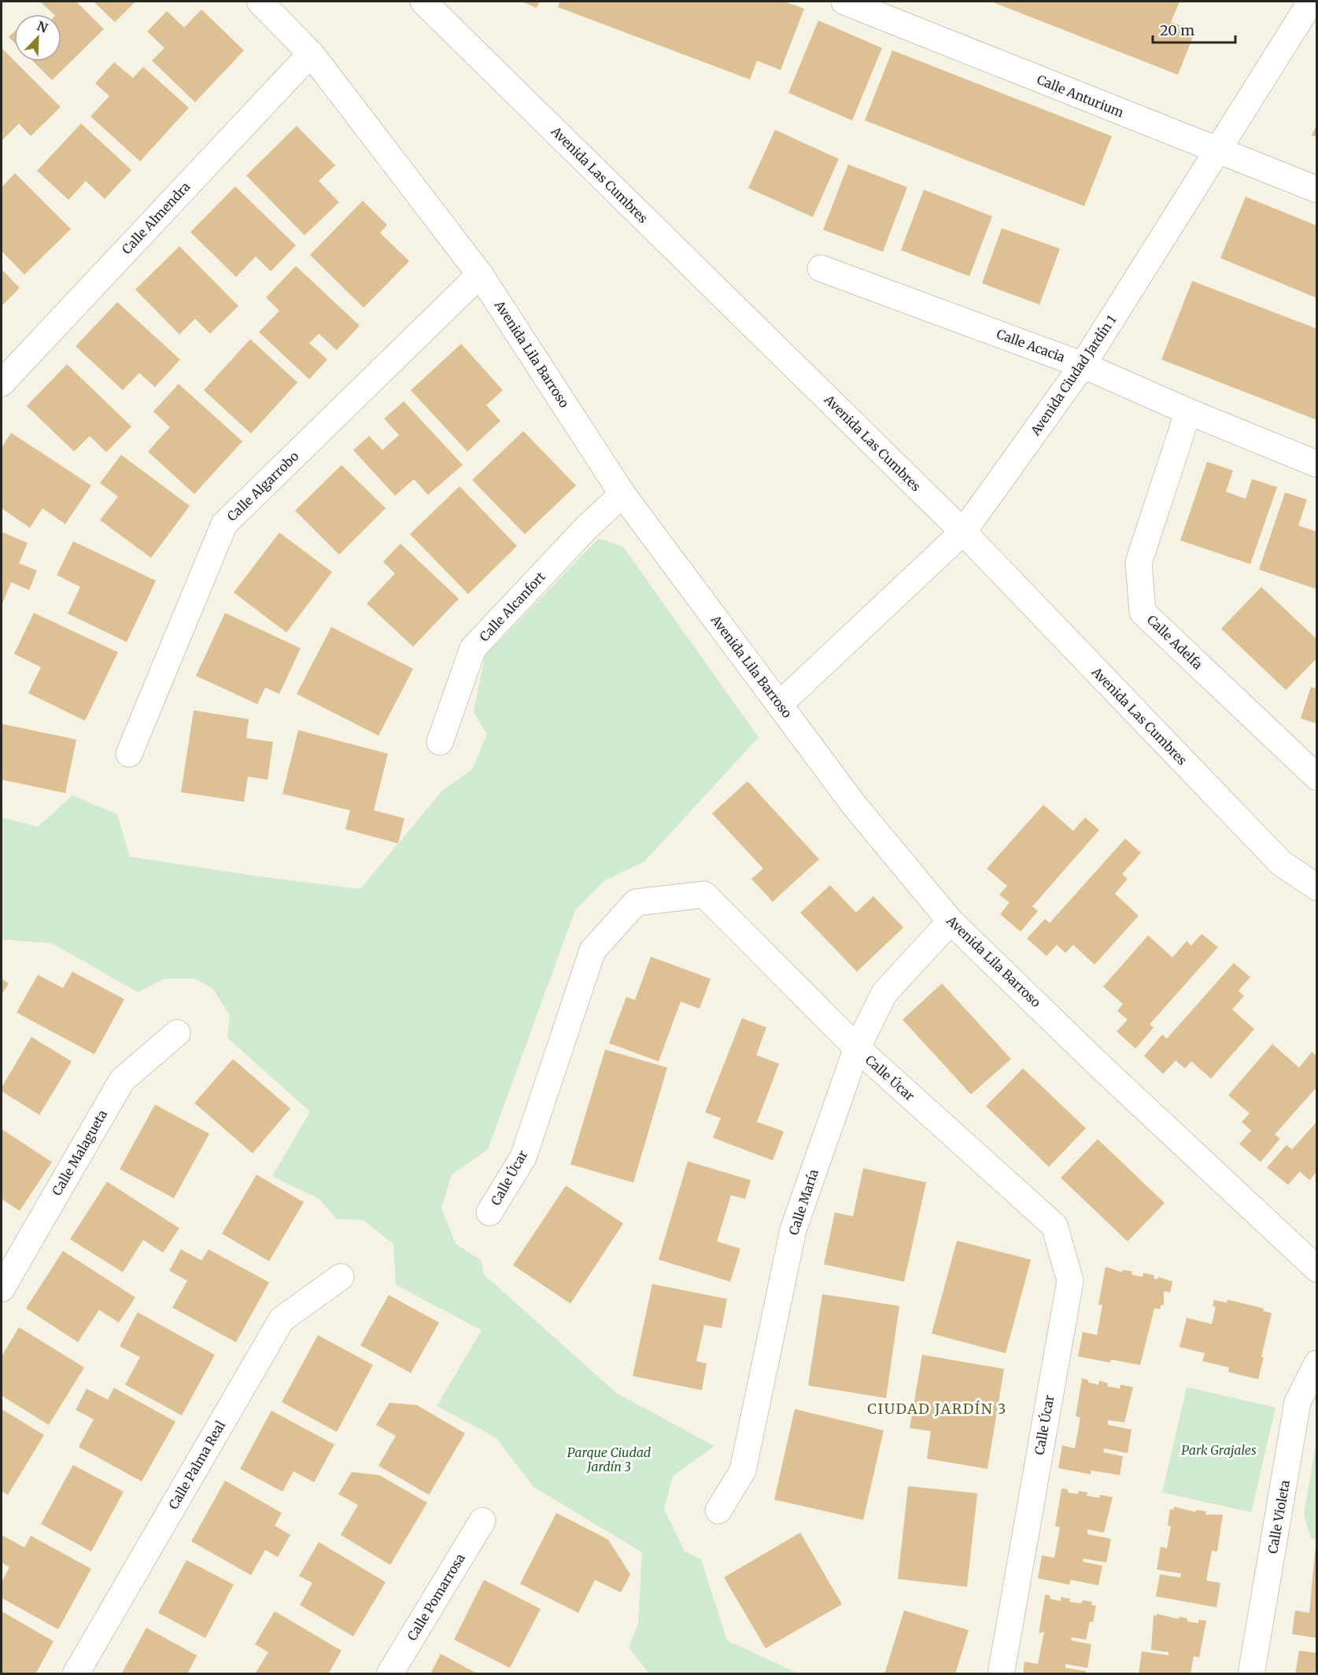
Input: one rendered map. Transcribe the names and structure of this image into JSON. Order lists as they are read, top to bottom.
{
  "streets": {
    "street": [
      "Calle Anturium",
      "Avenida Las Cumbres",
      "Calle Almendra",
      "Calle Acacia",
      "Avenida Lila Barroso",
      "Avenida Ciudad Jardín 1",
      "Calle Algarrobo",
      "Calle Alcanfort",
      "Calle Adelfa",
      "Calle Úcar",
      "Calle Malagueta",
      "Calle María",
      "Calle Palma Real",
      "Calle Violeta",
      "Calle Pomarrosa"
    ]
  },
  "crossings": [
    ["Calle Anturium", "Avenida Ciudad Jardín 1"],
    ["Avenida Las Cumbres", "Avenida Ciudad Jardín 1"],
    ["Calle Almendra", "Avenida Lila Barroso"],
    ["Calle Acacia", "Avenida Ciudad Jardín 1"],
    ["Calle Acacia", "Calle Adelfa"],
    ["Avenida Lila Barroso", "Avenida Ciudad Jardín 1"],
    ["Avenida Lila Barroso", "Calle Algarrobo"],
    ["Avenida Lila Barroso", "Calle Alcanfort"],
    ["Avenida Lila Barroso", "Calle María"],
    ["Calle Úcar", "Calle María"]
  ],
  "districts": ["CIUDAD JARDÍN 3"],
  "parks": ["Park Grajales", "Parque Ciudad Jardín 3"],
  "scale_bar": "20 m",
  "north": "top right"
}
